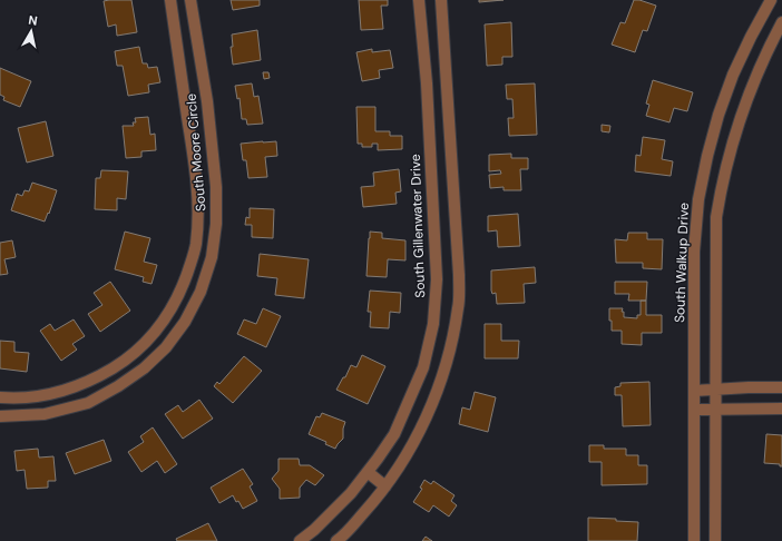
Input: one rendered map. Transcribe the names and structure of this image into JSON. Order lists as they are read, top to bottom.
{
  "streets": {
    "street": ["South Moore Circle", "South Gillenwater Drive", "South Walkup Drive"]
  },
  "north": "top"
}
